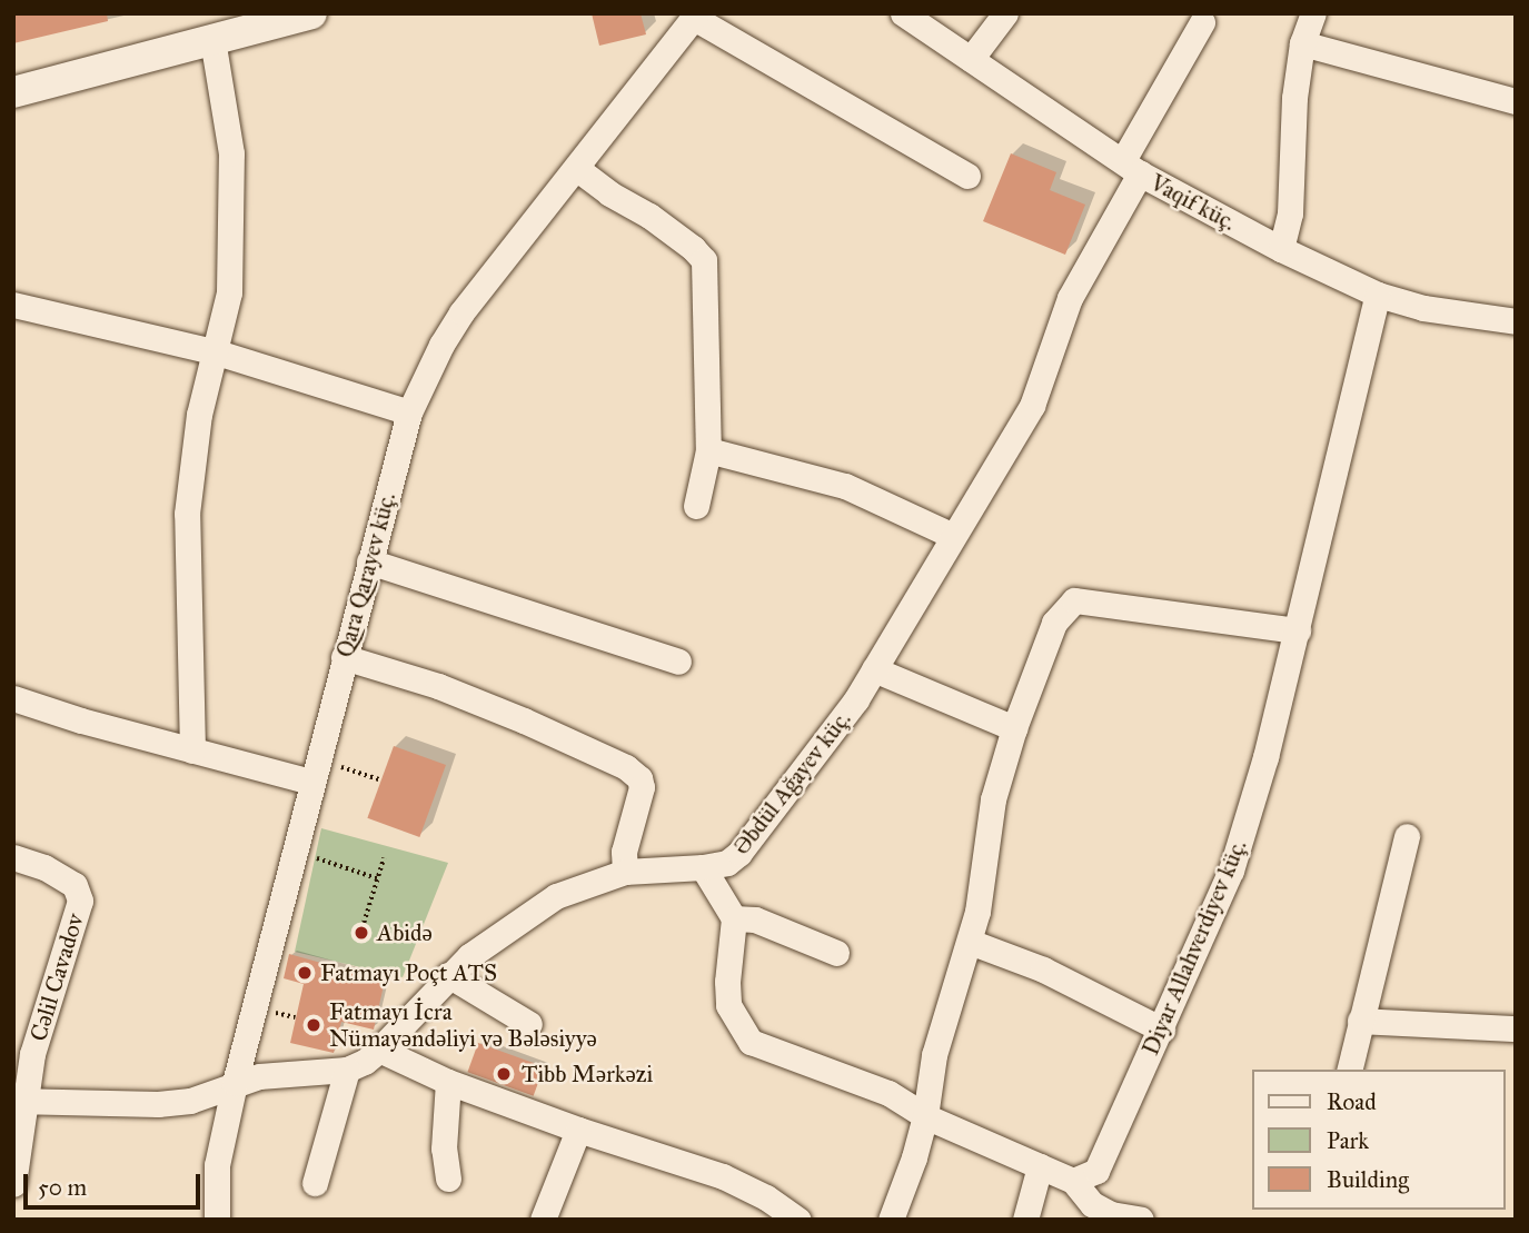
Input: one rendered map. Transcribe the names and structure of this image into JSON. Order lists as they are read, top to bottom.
{
  "streets": {
    "street": [
      "Vaqif küç.",
      "Qara Qarayev küç.",
      "Əbdül Ağayev küç.",
      "Diyar Allahverdiyev küç.",
      "Cəlil Cavadov"
    ]
  },
  "crossings": [
    ["Vaqif küç.", "Əbdül Ağayev küç."],
    ["Vaqif küç.", "Diyar Allahverdiyev küç."],
    ["Qara Qarayev küç.", "Əbdül Ağayev küç."],
    ["Əbdül Ağayev küç.", "Cəlil Cavadov"]
  ],
  "places": [
    "Abidə",
    "Fatmayı Poçt ATS",
    "Fatmayı İcra Nümayəndəliyi və Bələsiyyə",
    "Tibb Mərkəzi"
  ],
  "legend": ["Road", "Park", "Building"],
  "scale_bar": "50 m"
}
